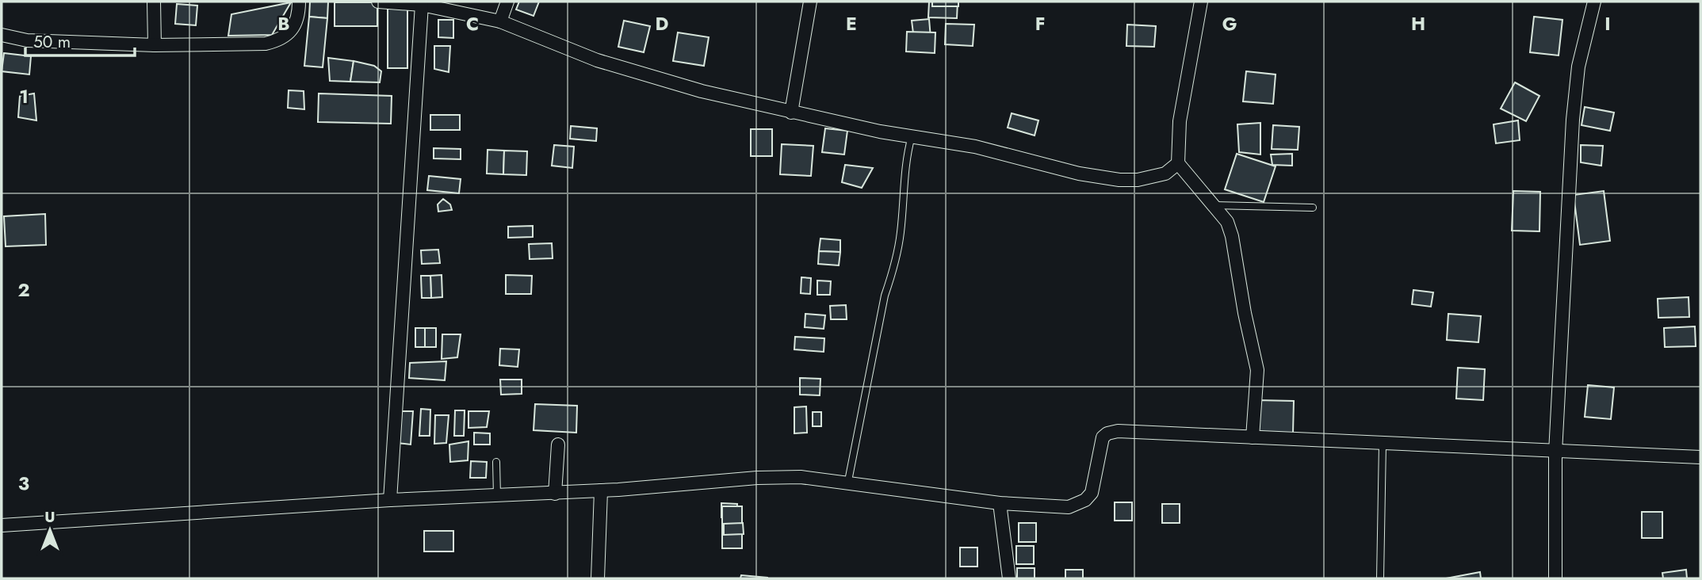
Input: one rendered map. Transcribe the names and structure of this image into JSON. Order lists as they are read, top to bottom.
{
  "scale_bar": "50 m",
  "north": "top",
  "grid": {
    "columns": [
      "B",
      "C",
      "D",
      "E",
      "F",
      "G",
      "H",
      "I"
    ],
    "rows": ["1", "2", "3"]
  }
}
